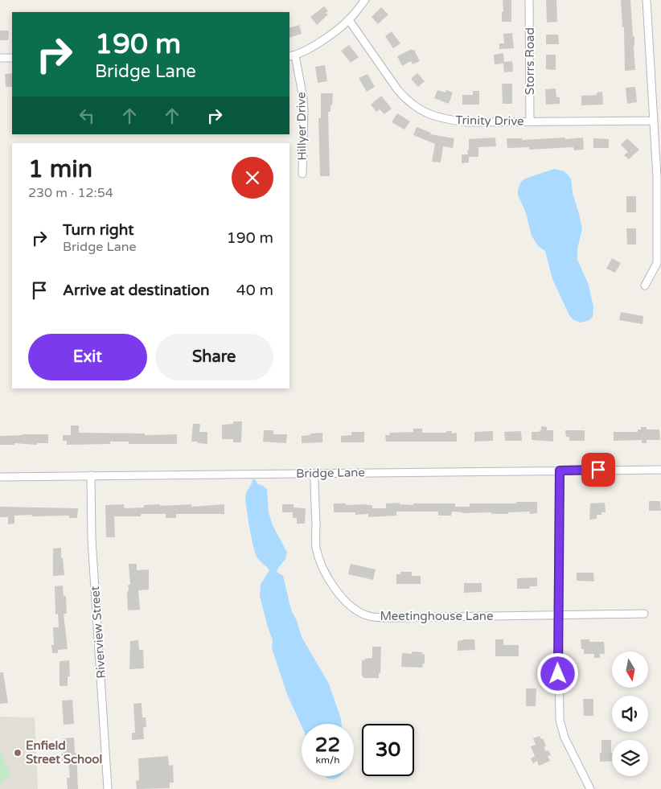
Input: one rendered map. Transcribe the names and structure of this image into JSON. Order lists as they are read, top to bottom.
{
  "streets": {
    "street": [
      "Storrs Road",
      "Trinity Drive",
      "Hillyer Drive",
      "Bridge Lane",
      "Meetinghouse Lane",
      "Riverview Street"
    ]
  },
  "crossings": [
    ["Storrs Road", "Trinity Drive"],
    ["Bridge Lane", "Meetinghouse Lane"],
    ["Bridge Lane", "Riverview Street"]
  ],
  "places": ["Enfield Street School"],
  "north": "bottom",
  "page": {
    "turn": ["190 m", "Bridge Lane"],
    "heading": ["1 min", "230 m · 12:54"],
    "list": [
      {
        "name": "Turn right",
        "note": "Bridge Lane",
        "value": "190 m"
      },
      {
        "name": "Arrive at destination",
        "value": "40 m"
      }
    ],
    "buttons": ["Exit", "Share"],
    "speed": "22 km/h",
    "limit": "30"
  }
}
